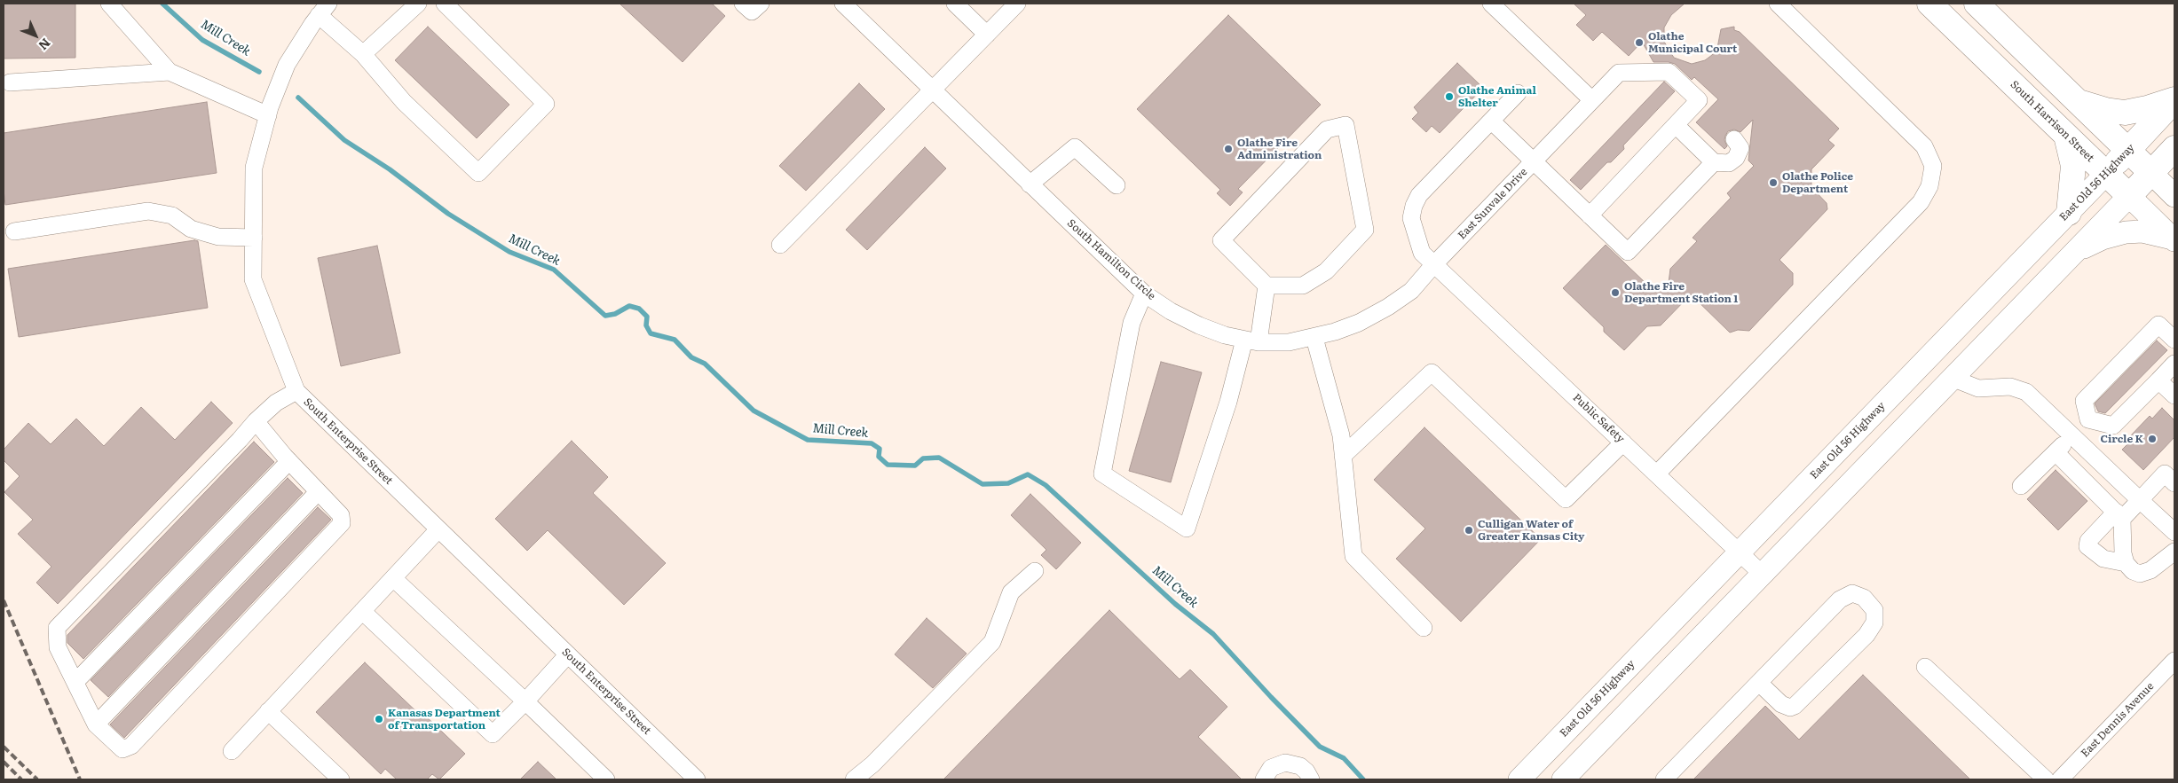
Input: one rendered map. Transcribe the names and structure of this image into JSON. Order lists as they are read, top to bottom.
{
  "streets": {
    "highway": ["South Harrison Street", "East Old 56 Highway"],
    "street": [
      "East Sunvale Drive",
      "South Hamilton Circle",
      "Public Safety",
      "South Enterprise Street",
      "East Dennis Avenue"
    ]
  },
  "crossings": [
    ["South Harrison Street", "East Old 56 Highway"],
    ["East Old 56 Highway", "Public Safety"],
    ["East Sunvale Drive", "South Hamilton Circle"],
    ["East Sunvale Drive", "Public Safety"],
    ["South Hamilton Circle", "Public Safety"]
  ],
  "water": ["Mill Creek"],
  "places": [
    "Olathe Municipal Court",
    "Olathe Animal Shelter",
    "Olathe Fire Administration",
    "Olathe Police Department",
    "Olathe Fire Department Station 1",
    "Circle K",
    "Culligan Water of Greater Kansas City",
    "Kanasas Department of Transportation"
  ],
  "north": "bottom right"
}
